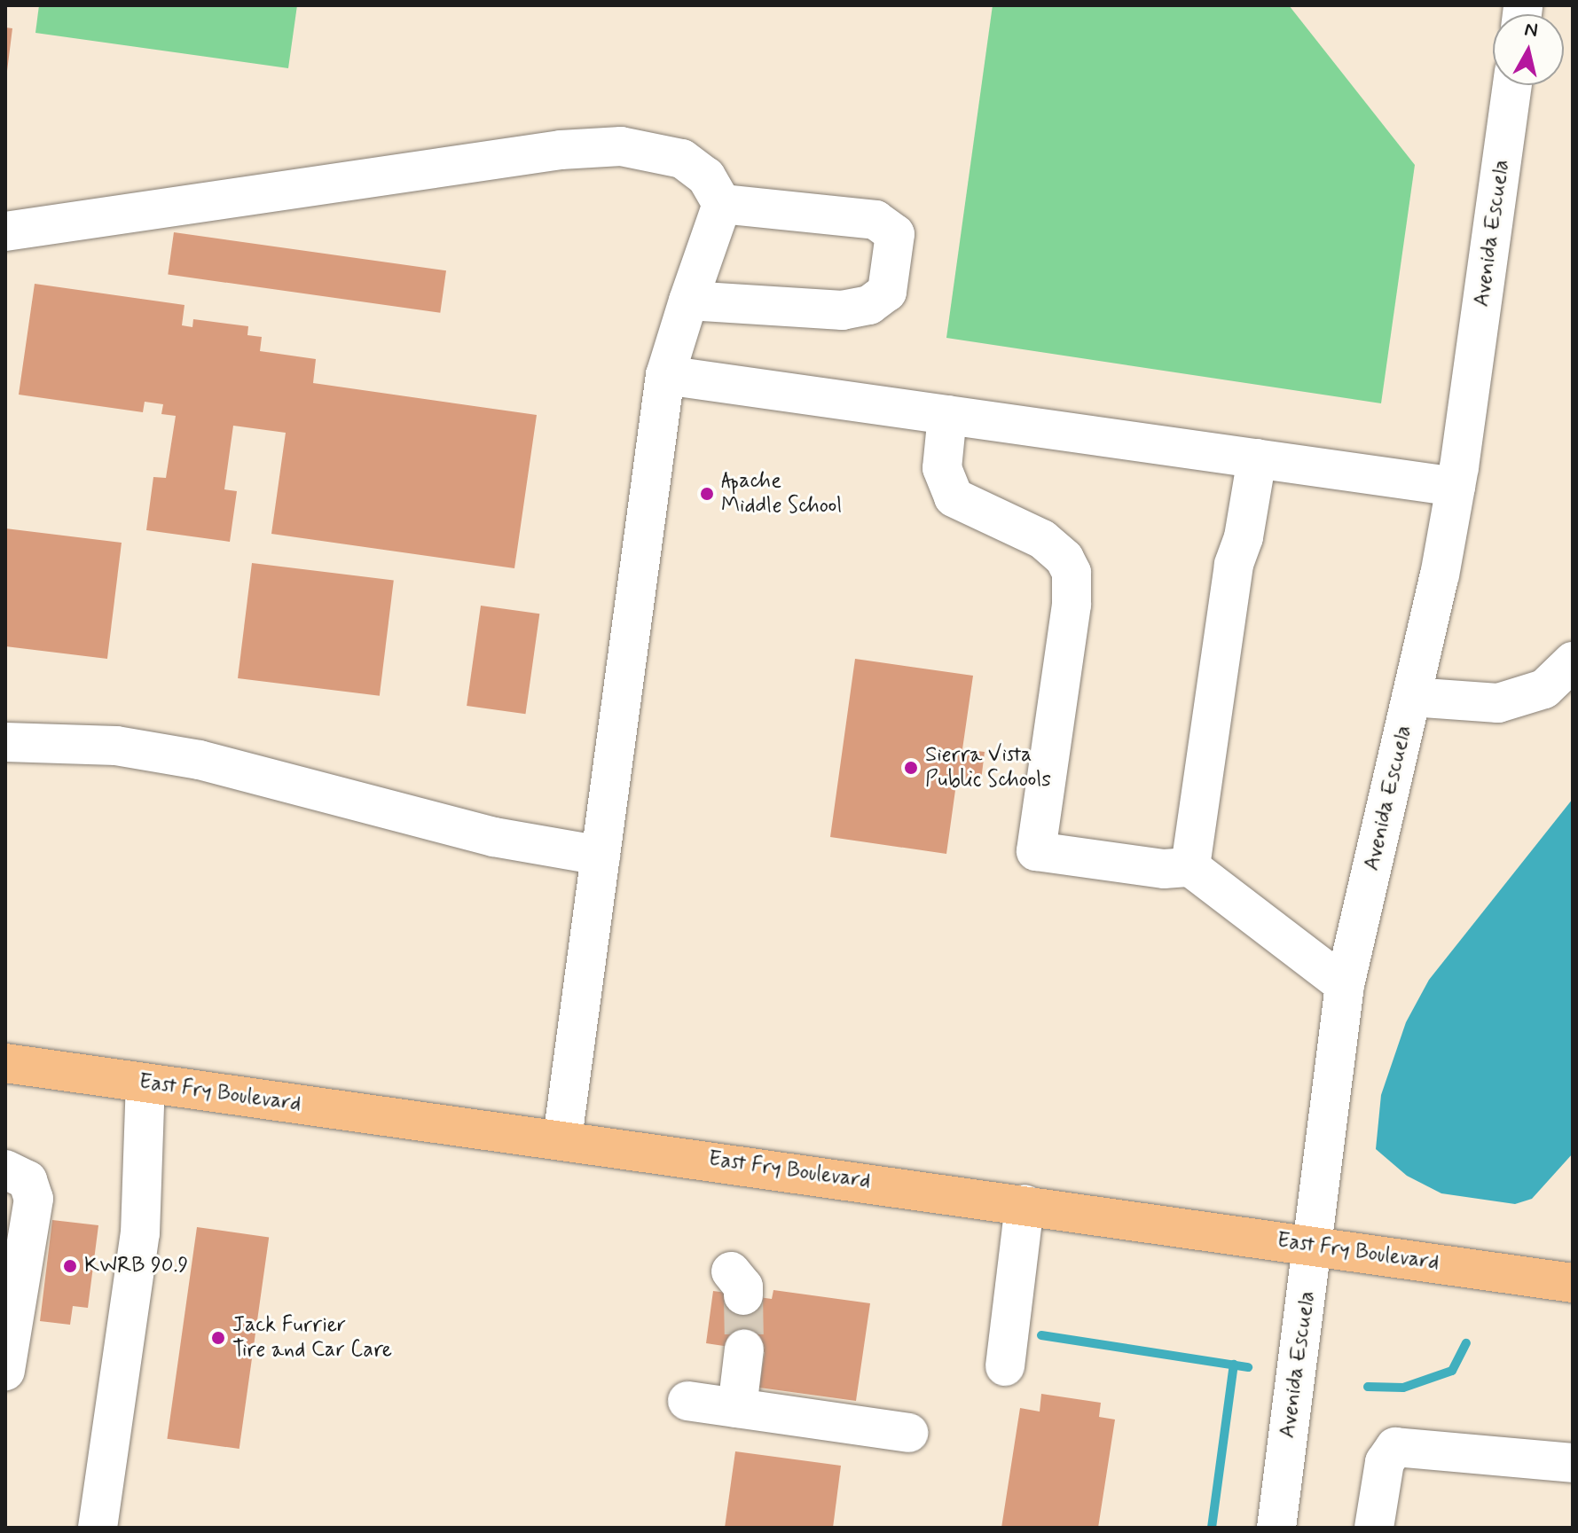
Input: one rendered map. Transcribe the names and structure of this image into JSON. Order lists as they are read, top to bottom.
{
  "streets": {
    "main road": ["East Fry Boulevard"],
    "street": ["Avenida Escuela"]
  },
  "crossings": [
    ["Avenida Escuela", "East Fry Boulevard"]
  ],
  "places": [
    "Apache Middle School",
    "Sierra Vista Public Schools",
    "KWRB 90.9",
    "Jack Furrier Tire and Car Care"
  ],
  "north": "top"
}
